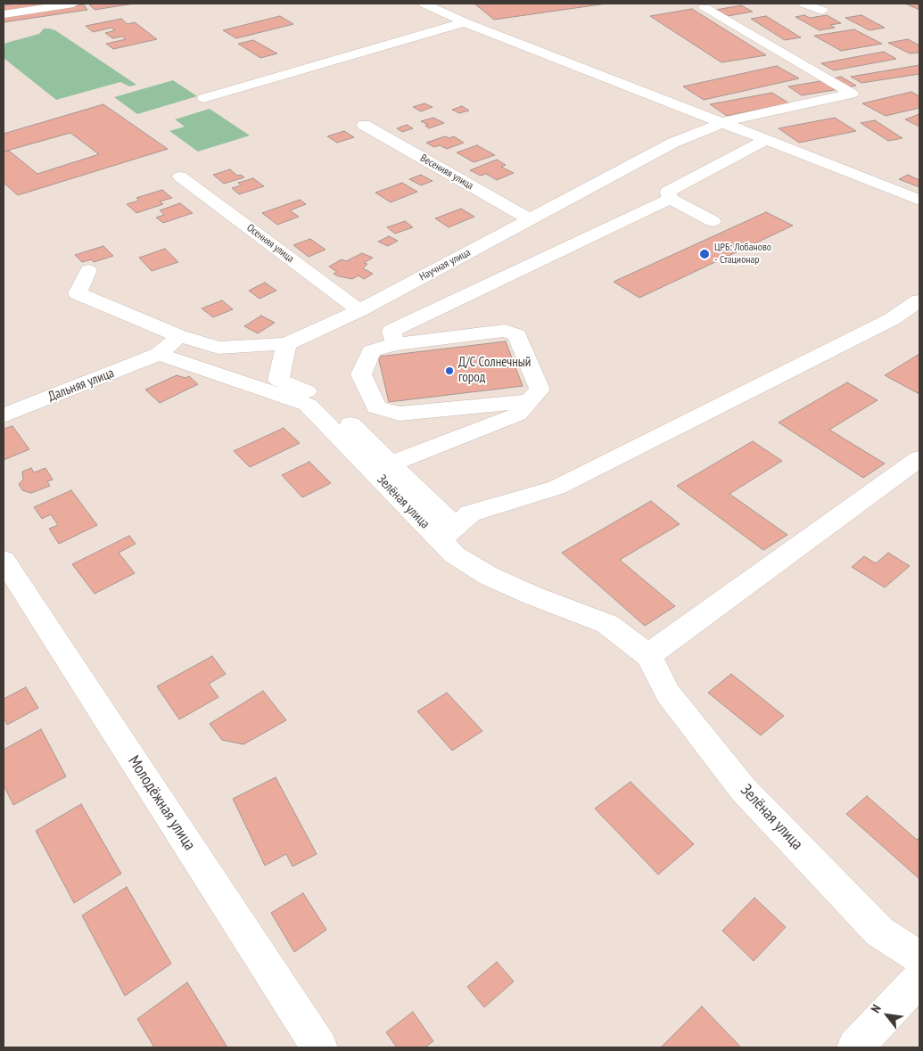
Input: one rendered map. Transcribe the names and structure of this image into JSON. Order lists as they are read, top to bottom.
{
  "streets": {
    "street": [
      "Весенняя улица",
      "Осенняя улица",
      "Научная улица",
      "Дальняя улица",
      "Зелёная улица",
      "Молодёжная улица"
    ]
  },
  "crossings": [
    ["Весенняя улица", "Научная улица"],
    ["Осенняя улица", "Научная улица"],
    ["Дальняя улица", "Зелёная улица"]
  ],
  "places": ["ЦРБ: Лобаново - Стационар", "Д/С Солнечный город"],
  "north": "top left"
}
